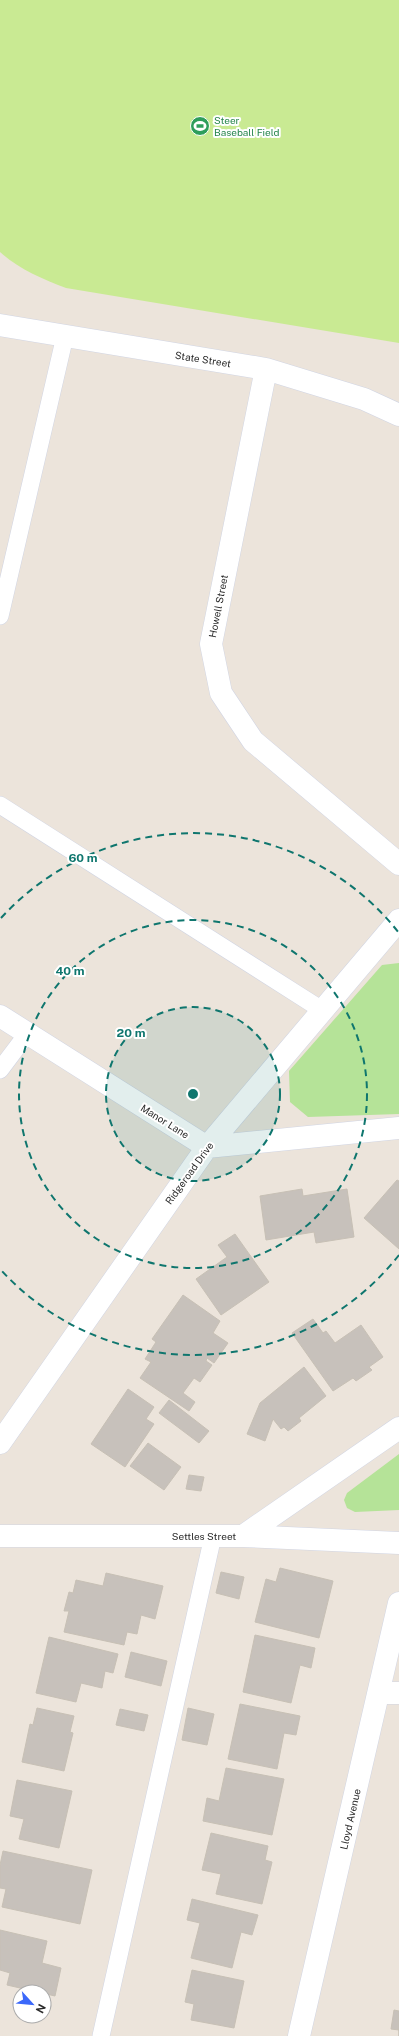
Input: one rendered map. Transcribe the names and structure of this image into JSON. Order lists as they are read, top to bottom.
{
  "streets": {
    "street": [
      "State Street",
      "Howell Street",
      "Manor Lane",
      "Ridgeroad Drive",
      "Settles Street",
      "Lloyd Avenue"
    ]
  },
  "crossings": [
    ["State Street", "Howell Street"],
    ["Manor Lane", "Ridgeroad Drive"]
  ],
  "places": {
    "sports": ["Steer Baseball Field"]
  },
  "north": "bottom right",
  "rings": ["60 m", "40 m", "20 m"]
}
